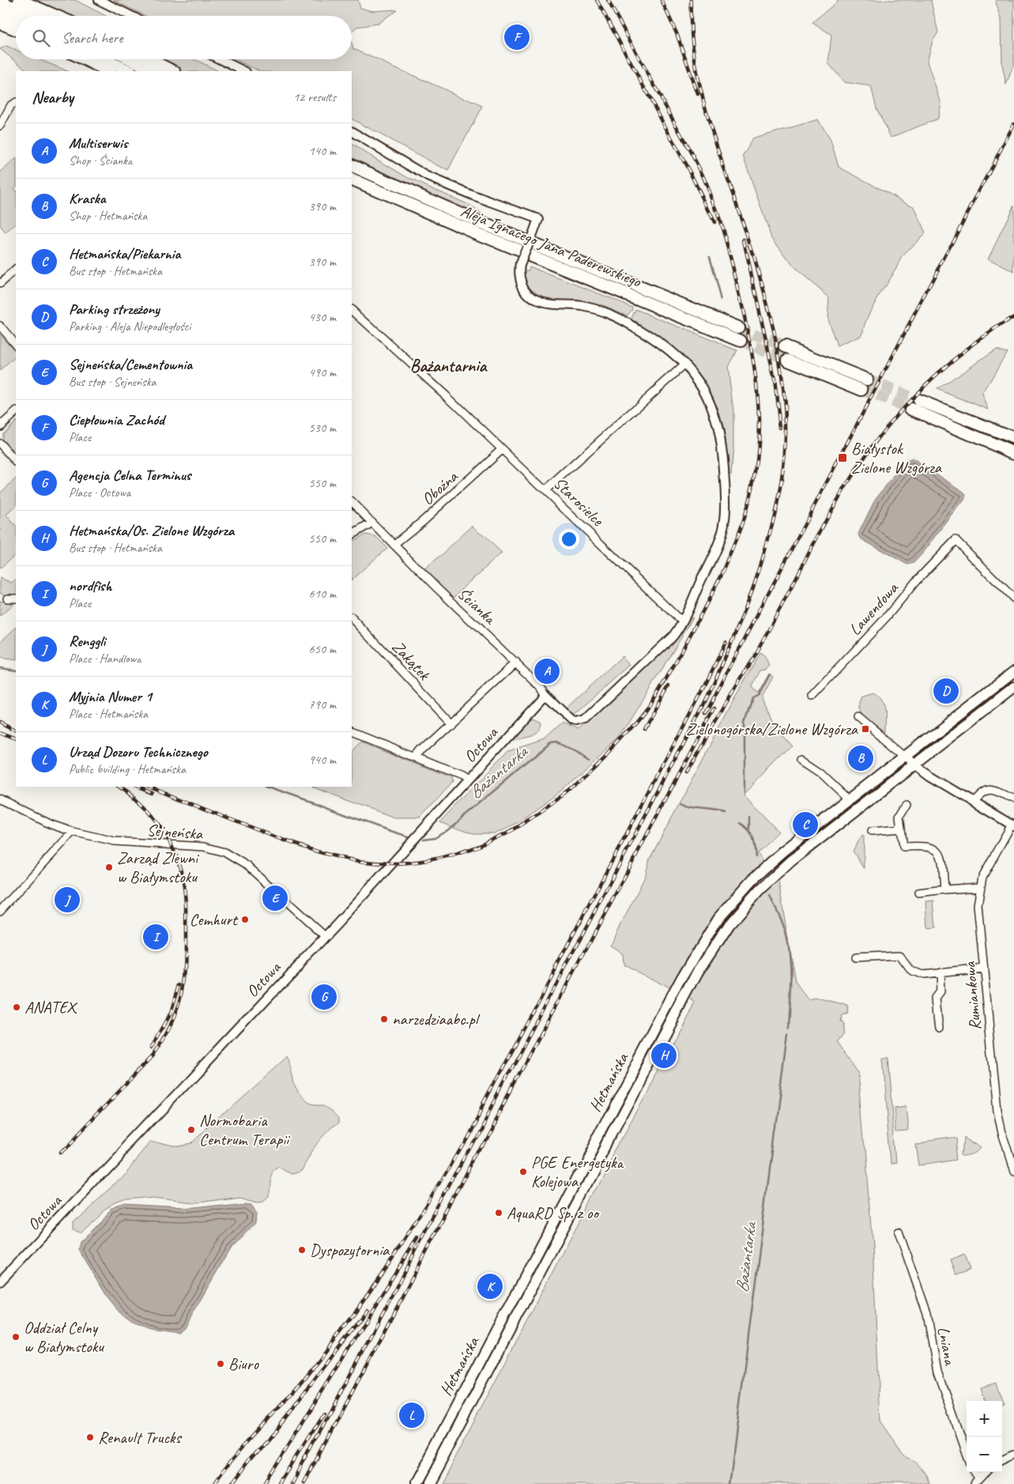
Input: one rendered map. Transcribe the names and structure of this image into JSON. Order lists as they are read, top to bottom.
{
  "streets": {
    "main road": ["Aleja Ignacego Jana Paderewskiego", "Hetmańska"],
    "street": [
      "Oboźna",
      "Starosielce",
      "Ścianka",
      "Lawendowa",
      "Zakątek",
      "Octowa",
      "Sejneńska",
      "Rumiankowa",
      "Lniana"
    ]
  },
  "crossings": [
    ["Oboźna", "Starosielce"],
    ["Oboźna", "Ścianka"],
    ["Starosielce", "Ścianka"],
    ["Ścianka", "Octowa"],
    ["Octowa", "Sejneńska"]
  ],
  "districts": ["Bażantarnia"],
  "water": ["Bażantarka"],
  "places": {
    "transit": ["Białystok Zielone Wzgórza", "Zielonogórska/Zielone Wzgórza"],
    "other": [
      "Zarząd Zlewni w Białymstoku",
      "Cemhurt",
      "ANATEX",
      "narzedziaabc.pl",
      "Normobaria Centrum Terapii",
      "PGE Energetyka Kolejowa",
      "AquaRD Sp. z oo",
      "Dyspozytornia",
      "Oddział Celny w Białymstoku",
      "Biuro",
      "Renault Trucks"
    ]
  },
  "page": {
    "search": "Search here",
    "pins": [
      "F",
      "A",
      "D",
      "B",
      "C",
      "E",
      "J",
      "I",
      "G",
      "H",
      "K",
      "L"
    ],
    "heading": ["Nearby", "12 results"],
    "list": [
      {
        "mark": "A",
        "name": "Multiserwis",
        "note": "Shop · Ścianka",
        "value": "140 m"
      },
      {
        "mark": "B",
        "name": "Kraska",
        "note": "Shop · Hetmańska",
        "value": "390 m"
      },
      {
        "mark": "C",
        "name": "Hetmańska/Piekarnia",
        "note": "Bus stop · Hetmańska",
        "value": "390 m"
      },
      {
        "mark": "D",
        "name": "Parking strzeżony",
        "note": "Parking · Aleja Niepodległości",
        "value": "430 m"
      },
      {
        "mark": "E",
        "name": "Sejneńska/Cementownia",
        "note": "Bus stop · Sejneńska",
        "value": "490 m"
      },
      {
        "mark": "F",
        "name": "Ciepłownia Zachód",
        "note": "Place",
        "value": "530 m"
      },
      {
        "mark": "G",
        "name": "Agencja Celna Terminus",
        "note": "Place · Octowa",
        "value": "550 m"
      },
      {
        "mark": "H",
        "name": "Hetmańska/Os. Zielone Wzgórza",
        "note": "Bus stop · Hetmańska",
        "value": "550 m"
      },
      {
        "mark": "I",
        "name": "nordfish",
        "note": "Place",
        "value": "610 m"
      },
      {
        "mark": "J",
        "name": "Renggli",
        "note": "Place · Handlowa",
        "value": "650 m"
      },
      {
        "mark": "K",
        "name": "Myjnia Numer 1",
        "note": "Place · Hetmańska",
        "value": "790 m"
      },
      {
        "mark": "L",
        "name": "Urząd Dozoru Technicznego",
        "note": "Public building · Hetmańska",
        "value": "940 m"
      }
    ],
    "map_buttons": ["+", "−"]
  }
}
